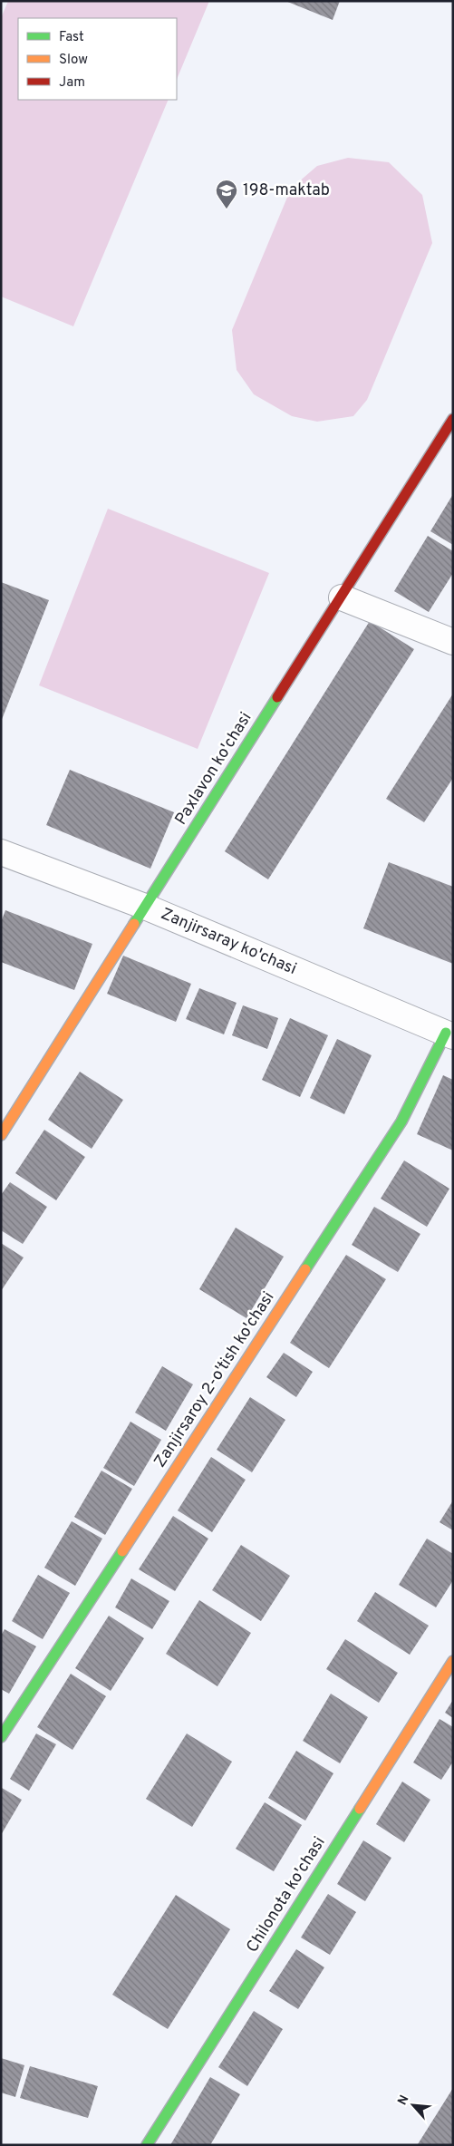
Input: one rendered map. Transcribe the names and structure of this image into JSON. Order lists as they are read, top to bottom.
{
  "streets": {
    "street": [
      "Paxlavon ko'chasi",
      "Zanjirsaray ko'chasi",
      "Zanjirsaroy 2-o'tish ko'chasi",
      "Chilonota ko'chasi"
    ]
  },
  "crossings": [
    ["Paxlavon ko'chasi", "Zanjirsaray ko'chasi"],
    ["Zanjirsaray ko'chasi", "Zanjirsaroy 2-o'tish ko'chasi"]
  ],
  "places": {
    "school or university": ["198-maktab"]
  },
  "legend": ["Fast", "Slow", "Jam"],
  "north": "top left"
}
